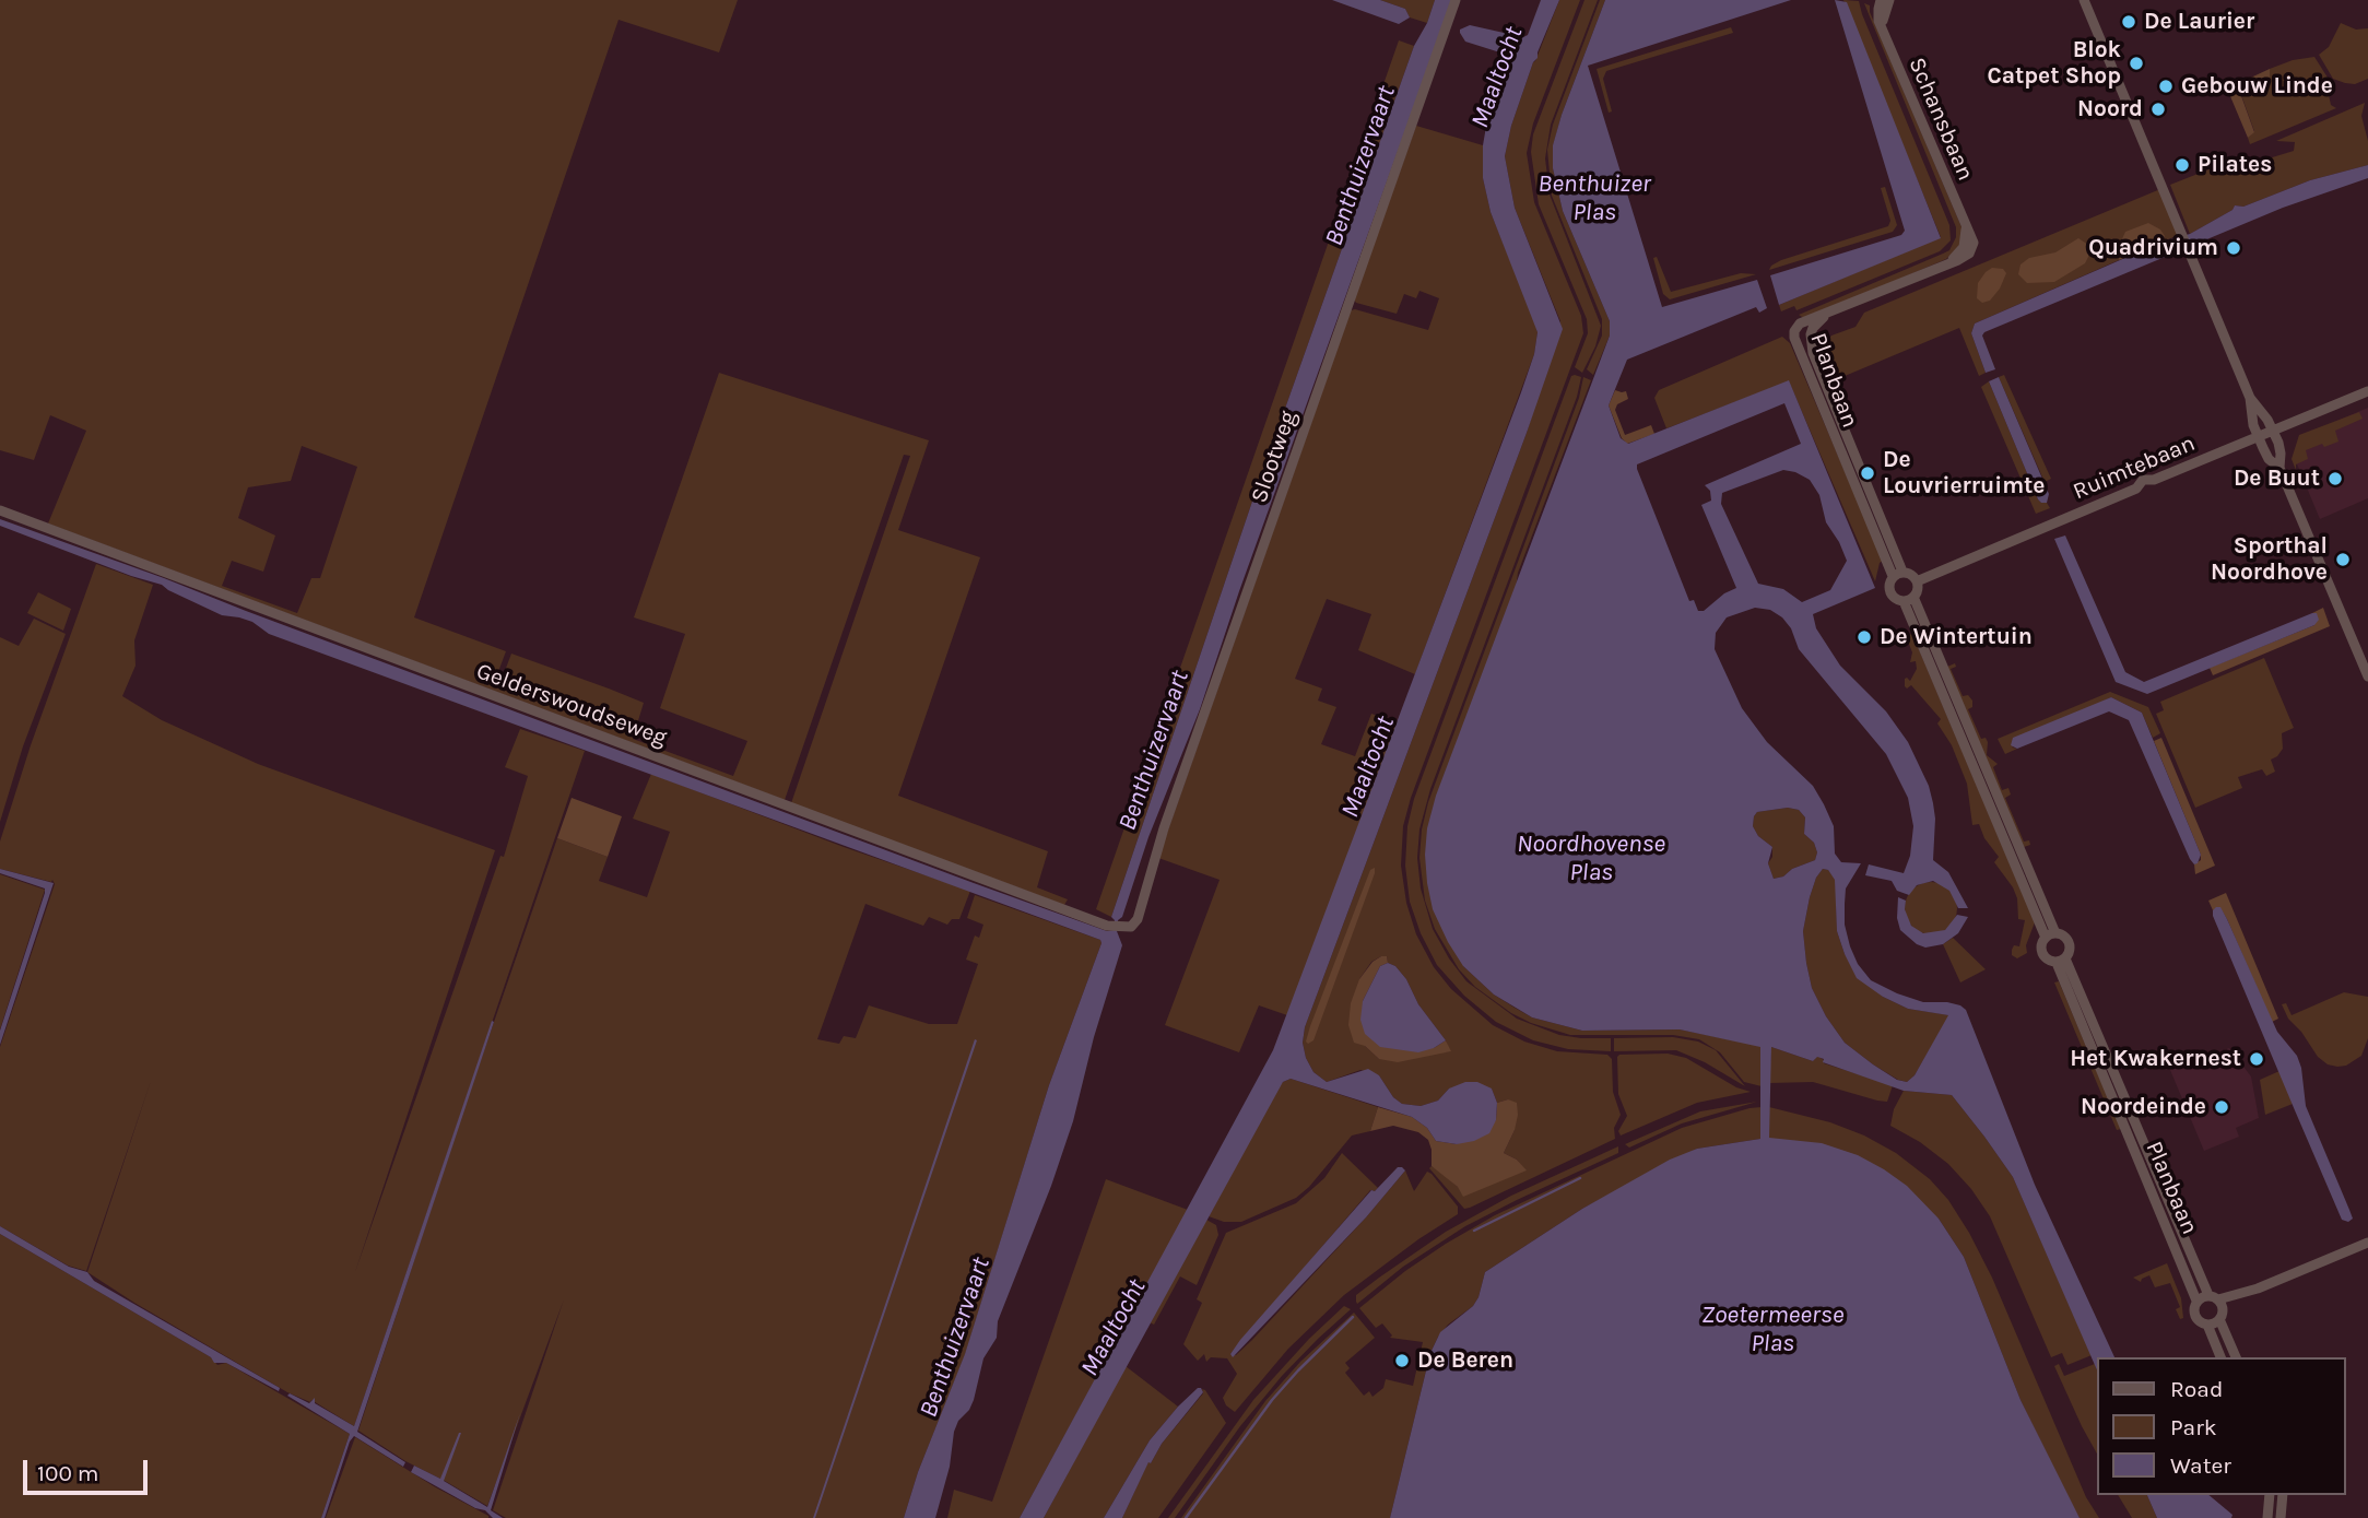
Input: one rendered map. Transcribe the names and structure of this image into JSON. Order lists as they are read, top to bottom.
{
  "streets": {
    "street": [
      "Schansbaan",
      "Planbaan",
      "Slootweg",
      "Ruimtebaan",
      "Gelderswoudseweg"
    ]
  },
  "crossings": [
    ["Schansbaan", "Planbaan"],
    ["Planbaan", "Ruimtebaan"],
    ["Slootweg", "Gelderswoudseweg"]
  ],
  "water": [
    "Maaltocht",
    "Benthuizervaart",
    "Benthuizer Plas",
    "Noordhovense Plas",
    "Zoetermeerse Plas"
  ],
  "places": [
    "De Laurier",
    "Blok Catpet Shop",
    "Gebouw Linde",
    "Noord",
    "Pilates",
    "Quadrivium",
    "De Louvrierruimte",
    "De Buut",
    "Sporthal Noordhove",
    "De Wintertuin",
    "Het Kwakernest",
    "Noordeinde",
    "De Beren"
  ],
  "legend": ["Road", "Park", "Water"],
  "scale_bar": "100 m"
}
